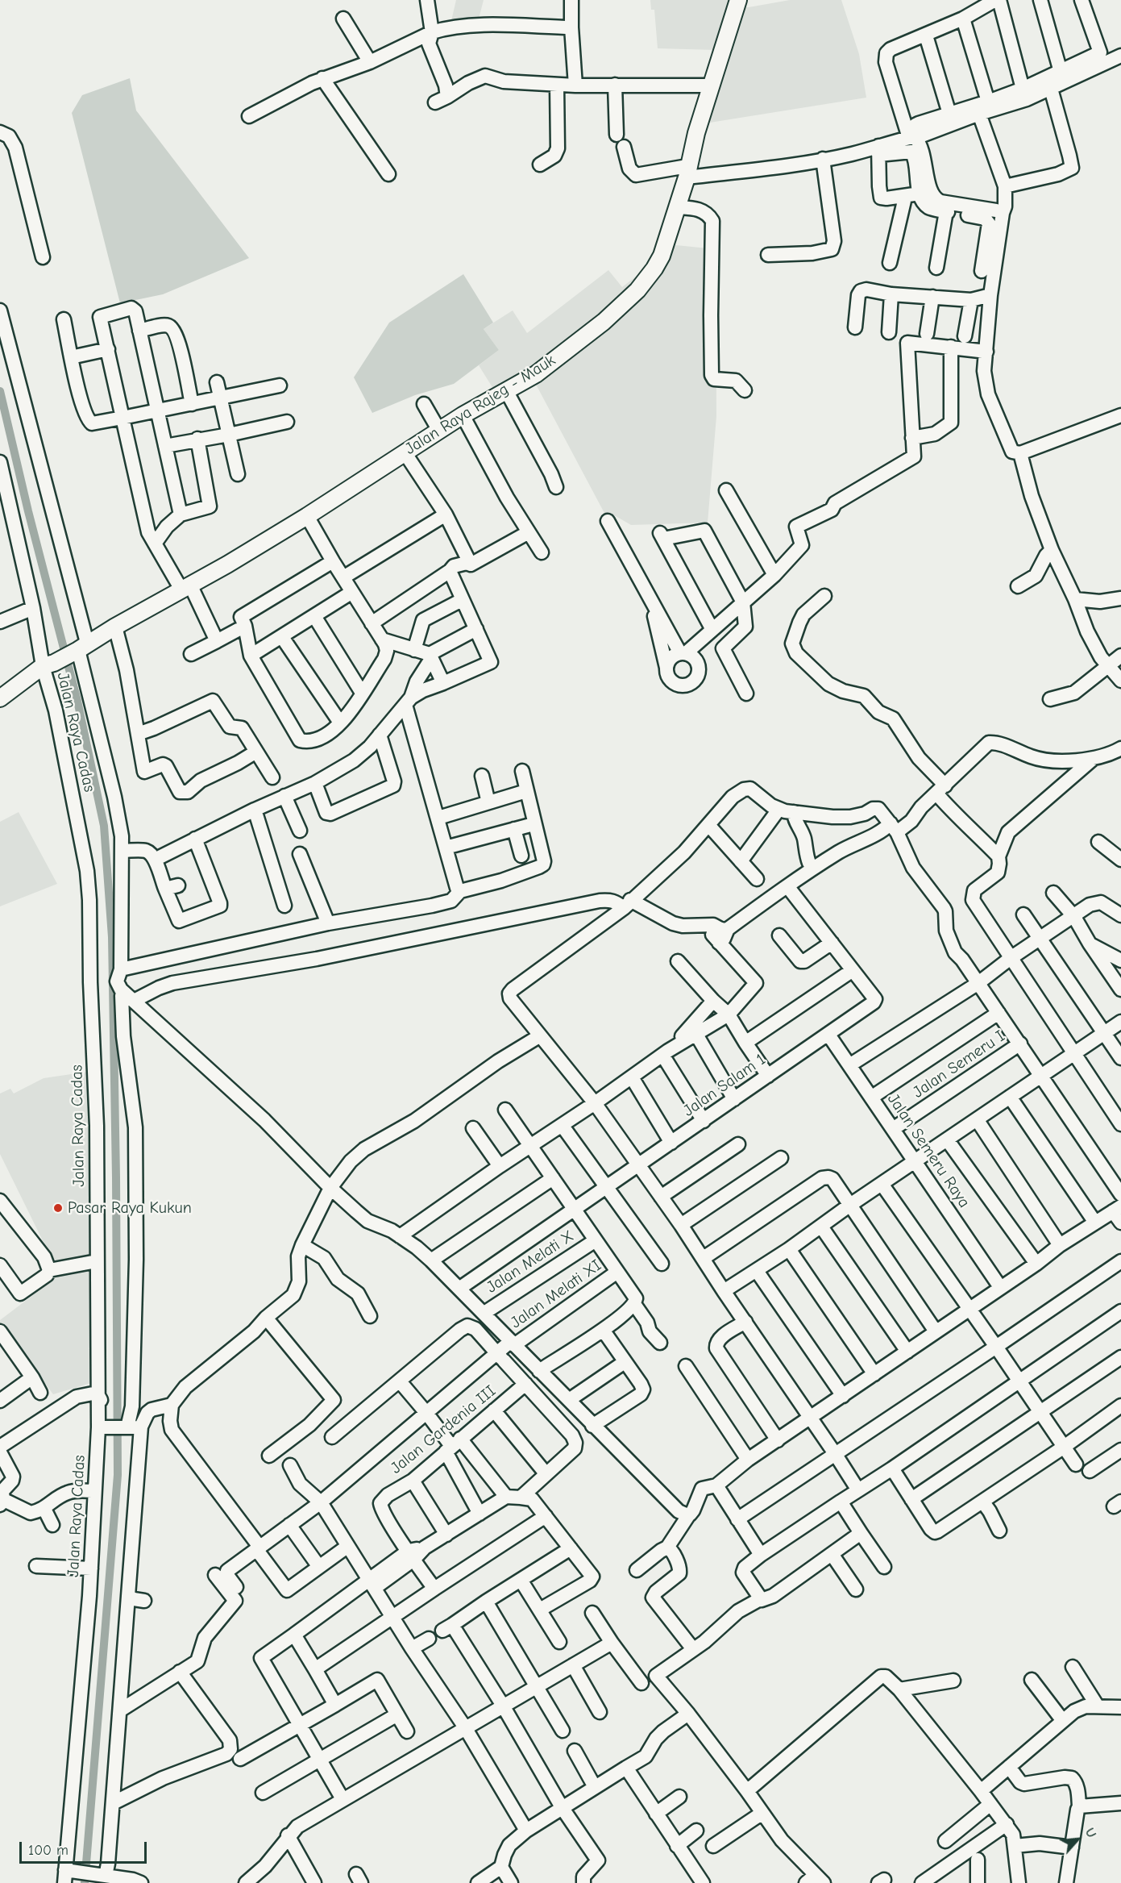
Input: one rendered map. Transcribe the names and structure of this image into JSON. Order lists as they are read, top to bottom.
{
  "streets": {
    "main road": ["Jalan Raya Rajeg - Mauk"],
    "street": [
      "Jalan Raya Cadas",
      "Jalan Semeru I",
      "Jalan Salam 1",
      "Jalan Semeru Raya",
      "Jalan Melati X",
      "Jalan Melati XI",
      "Jalan Gardenia III"
    ]
  },
  "crossings": [
    ["Jalan Raya Rajeg - Mauk", "Jalan Raya Cadas"],
    ["Jalan Semeru I", "Jalan Semeru Raya"],
    ["Jalan Salam 1", "Jalan Semeru Raya"]
  ],
  "places": ["Pasar Raya Kukun"],
  "scale_bar": "100 m",
  "north": "top right"
}
